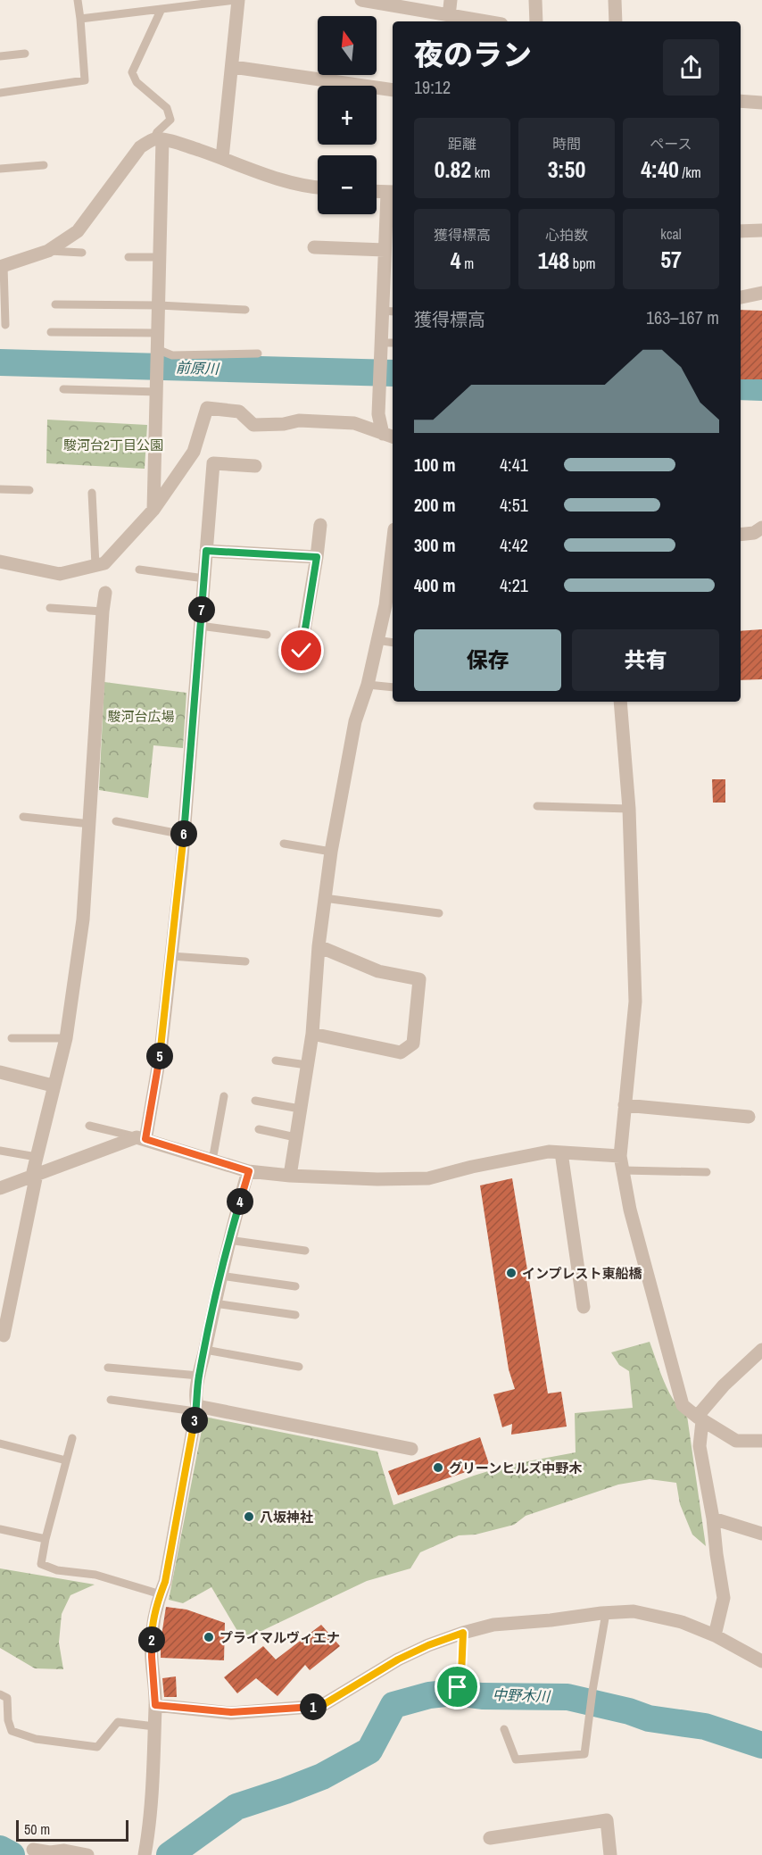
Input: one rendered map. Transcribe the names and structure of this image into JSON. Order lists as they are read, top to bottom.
{
  "water": ["前原川", "中野木川"],
  "parks": ["駿河台2丁目公園", "駿河台広場"],
  "places": [
    "インプレスト東船橋",
    "グリーンヒルズ中野木",
    "八坂神社",
    "プライマルヴィエナ"
  ],
  "scale_bar": "50 m",
  "north": "top",
  "page": {
    "map_buttons": ["+", "−"],
    "heading": ["夜のラン", "19:12"],
    "stats": [
      ["距離", "0.82 km"],
      ["時間", "3:50"],
      ["ペース", "4:40 /km"],
      ["獲得標高", "4 m"],
      ["心拍数", "148 bpm"],
      ["kcal", "57"]
    ],
    "chart": ["獲得標高", "163–167 m"],
    "list": [
      {
        "name": "100 m",
        "note": "4:41"
      },
      {
        "name": "200 m",
        "note": "4:51"
      },
      {
        "name": "300 m",
        "note": "4:42"
      },
      {
        "name": "400 m",
        "note": "4:21"
      }
    ],
    "pins": [
      "7",
      "6",
      "5",
      "4",
      "3",
      "2",
      "1"
    ],
    "buttons": ["保存", "共有"],
    "scale": "50 m"
  }
}
